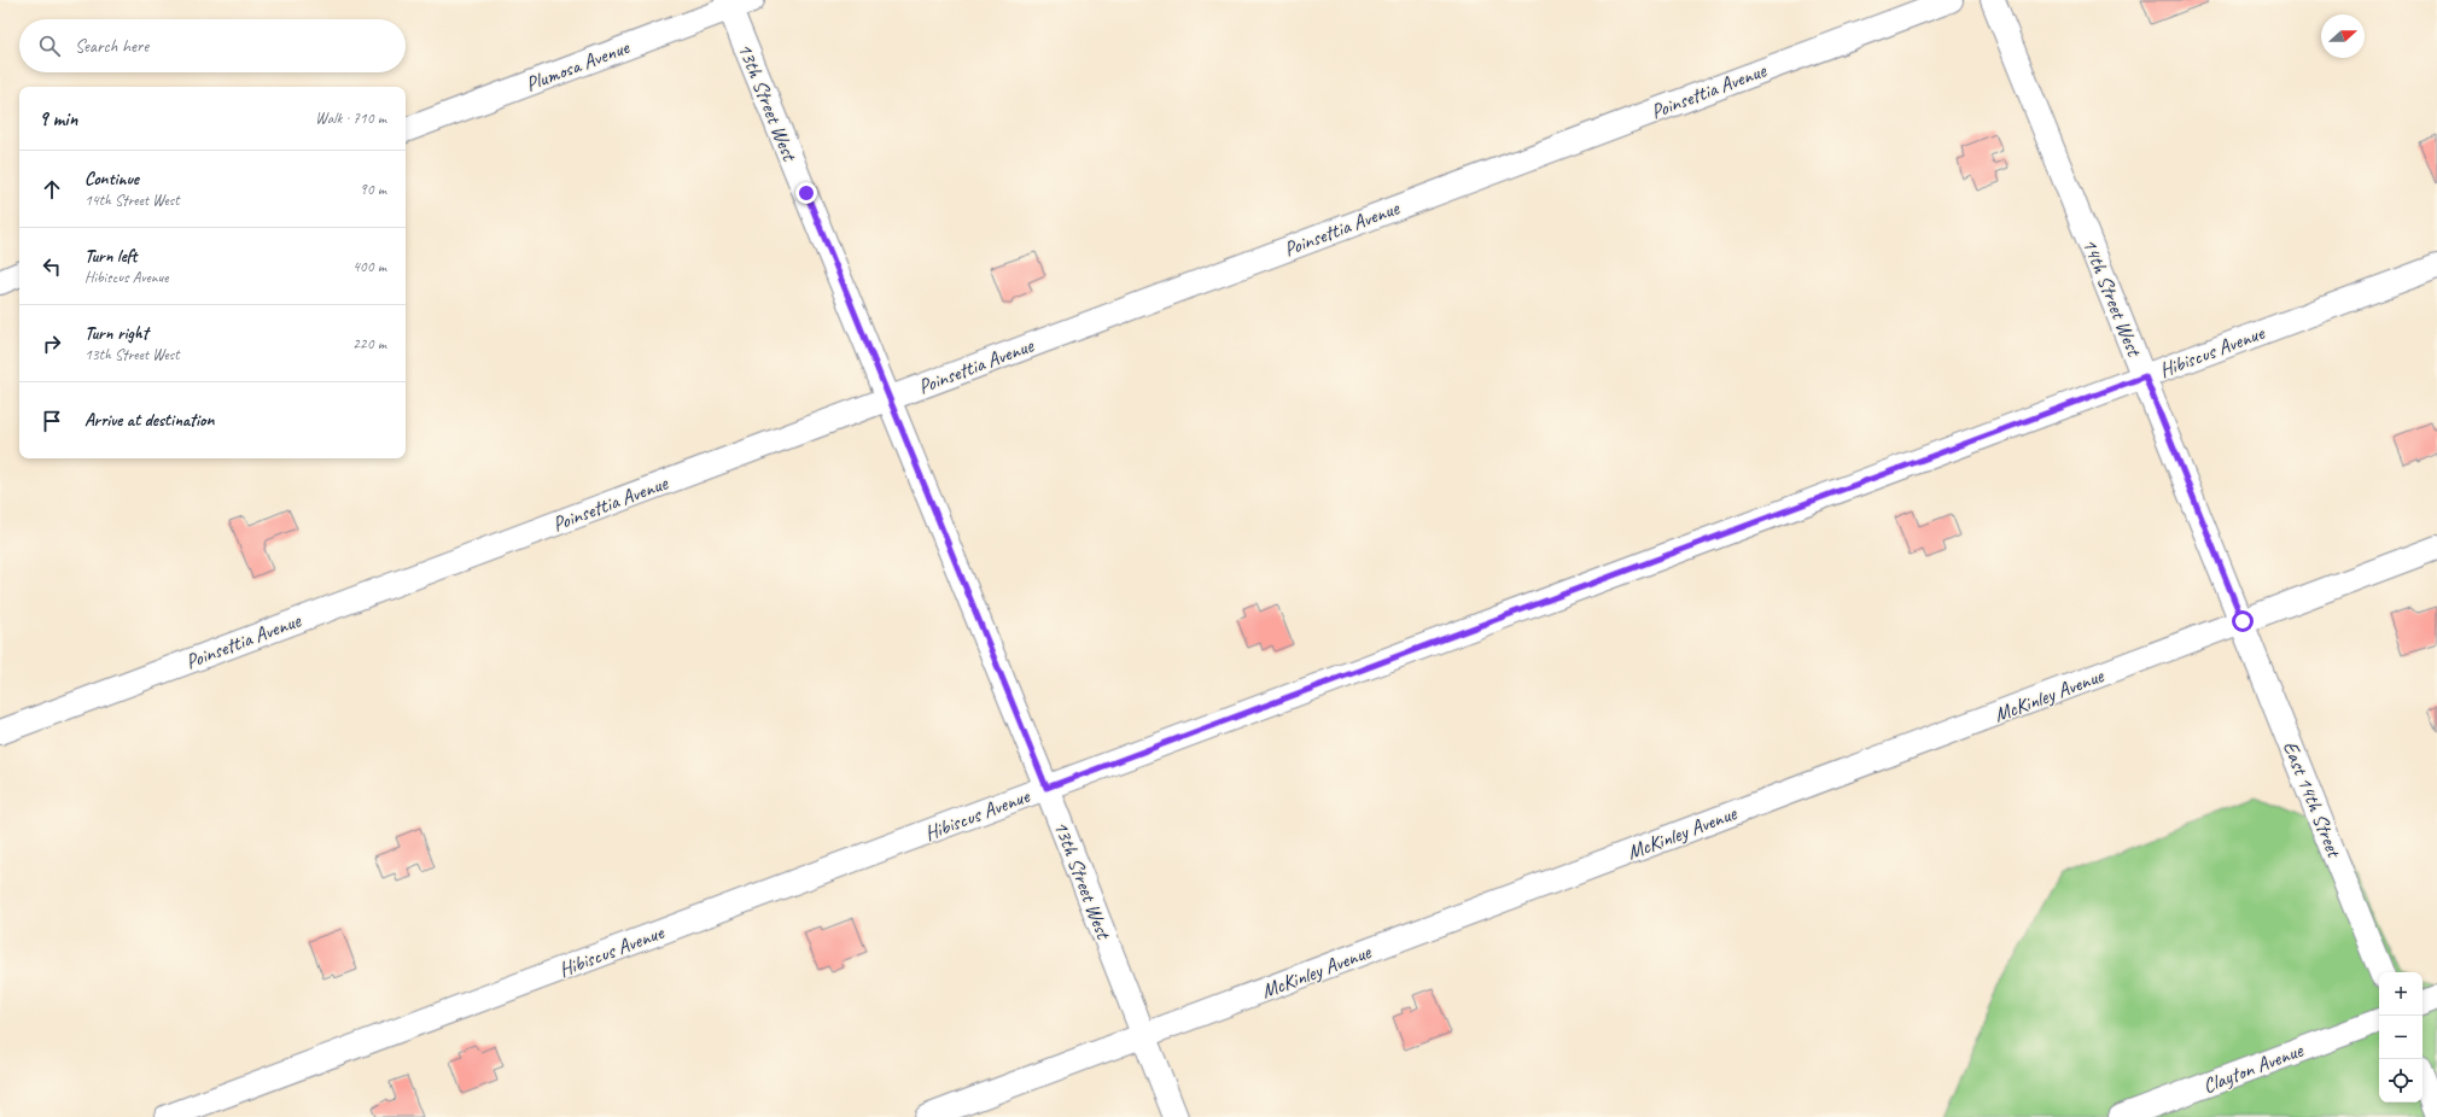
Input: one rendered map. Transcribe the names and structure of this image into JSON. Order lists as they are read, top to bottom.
{
  "streets": {
    "street": [
      "Plumosa Avenue",
      "Poinsettia Avenue",
      "13th Street West",
      "14th Street West",
      "Hibiscus Avenue",
      "McKinley Avenue",
      "East 14th Street",
      "Clayton Avenue"
    ]
  },
  "crossings": [
    ["Plumosa Avenue", "13th Street West"],
    ["Poinsettia Avenue", "13th Street West"],
    ["13th Street West", "Hibiscus Avenue"],
    ["13th Street West", "McKinley Avenue"],
    ["14th Street West", "Hibiscus Avenue"],
    ["14th Street West", "McKinley Avenue"],
    ["14th Street West", "East 14th Street"],
    ["McKinley Avenue", "East 14th Street"]
  ],
  "north": "right",
  "page": {
    "search": "Search here",
    "heading": ["9 min", "Walk · 710 m"],
    "list": [
      ["Continue", "14th Street West", "90 m"],
      ["Turn left", "Hibiscus Avenue", "400 m"],
      ["Turn right", "13th Street West", "220 m"],
      "Arrive at destination"
    ],
    "map_buttons": ["+", "−"]
  }
}
